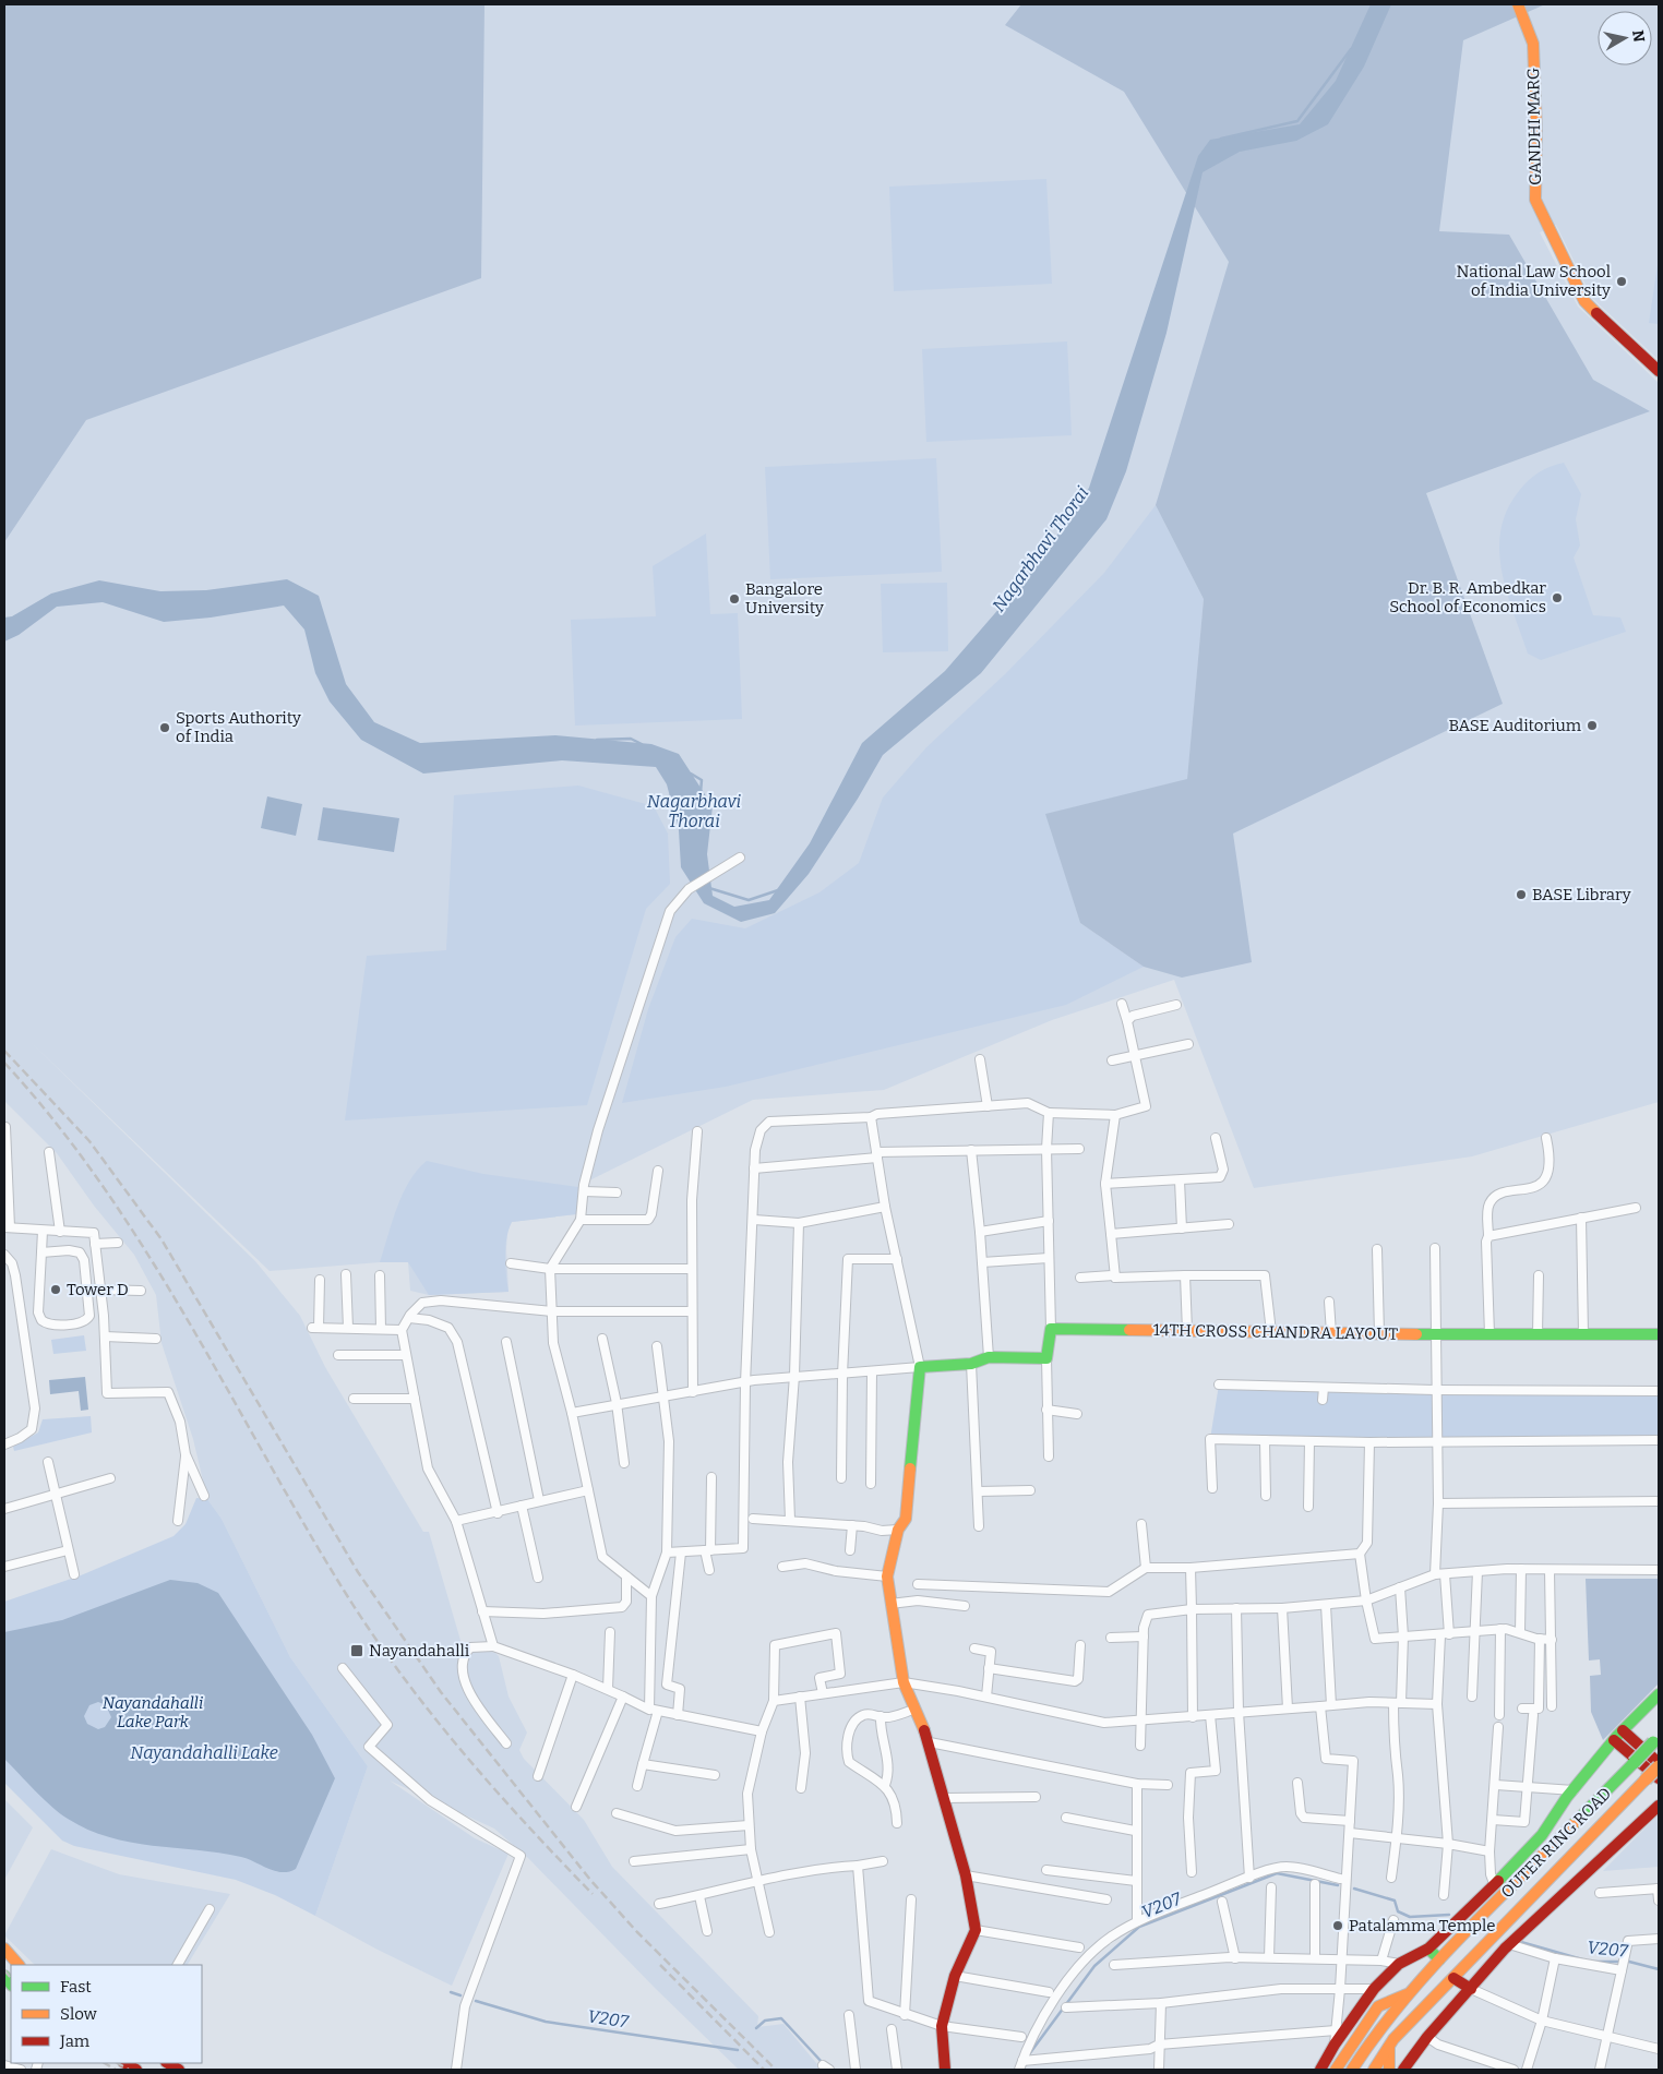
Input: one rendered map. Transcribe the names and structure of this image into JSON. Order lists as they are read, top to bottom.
{
  "streets": {
    "main road": ["GANDHI MARG", "14TH CROSS CHANDRA LAYOUT", "OUTER RING ROAD"]
  },
  "water": ["Nagarbhavi Thorai", "Nayandahalli Lake", "V207"],
  "parks": ["Nayandahalli Lake Park"],
  "places": {
    "other": [
      "National Law School of India University",
      "Dr. B. R. Ambedkar School of Economics",
      "Bangalore University",
      "BASE Auditorium",
      "Sports Authority of India",
      "BASE Library",
      "Tower D",
      "Patalamma Temple"
    ],
    "transit": ["Nayandahalli"]
  },
  "legend": ["Fast", "Slow", "Jam"],
  "north": "right"
}
